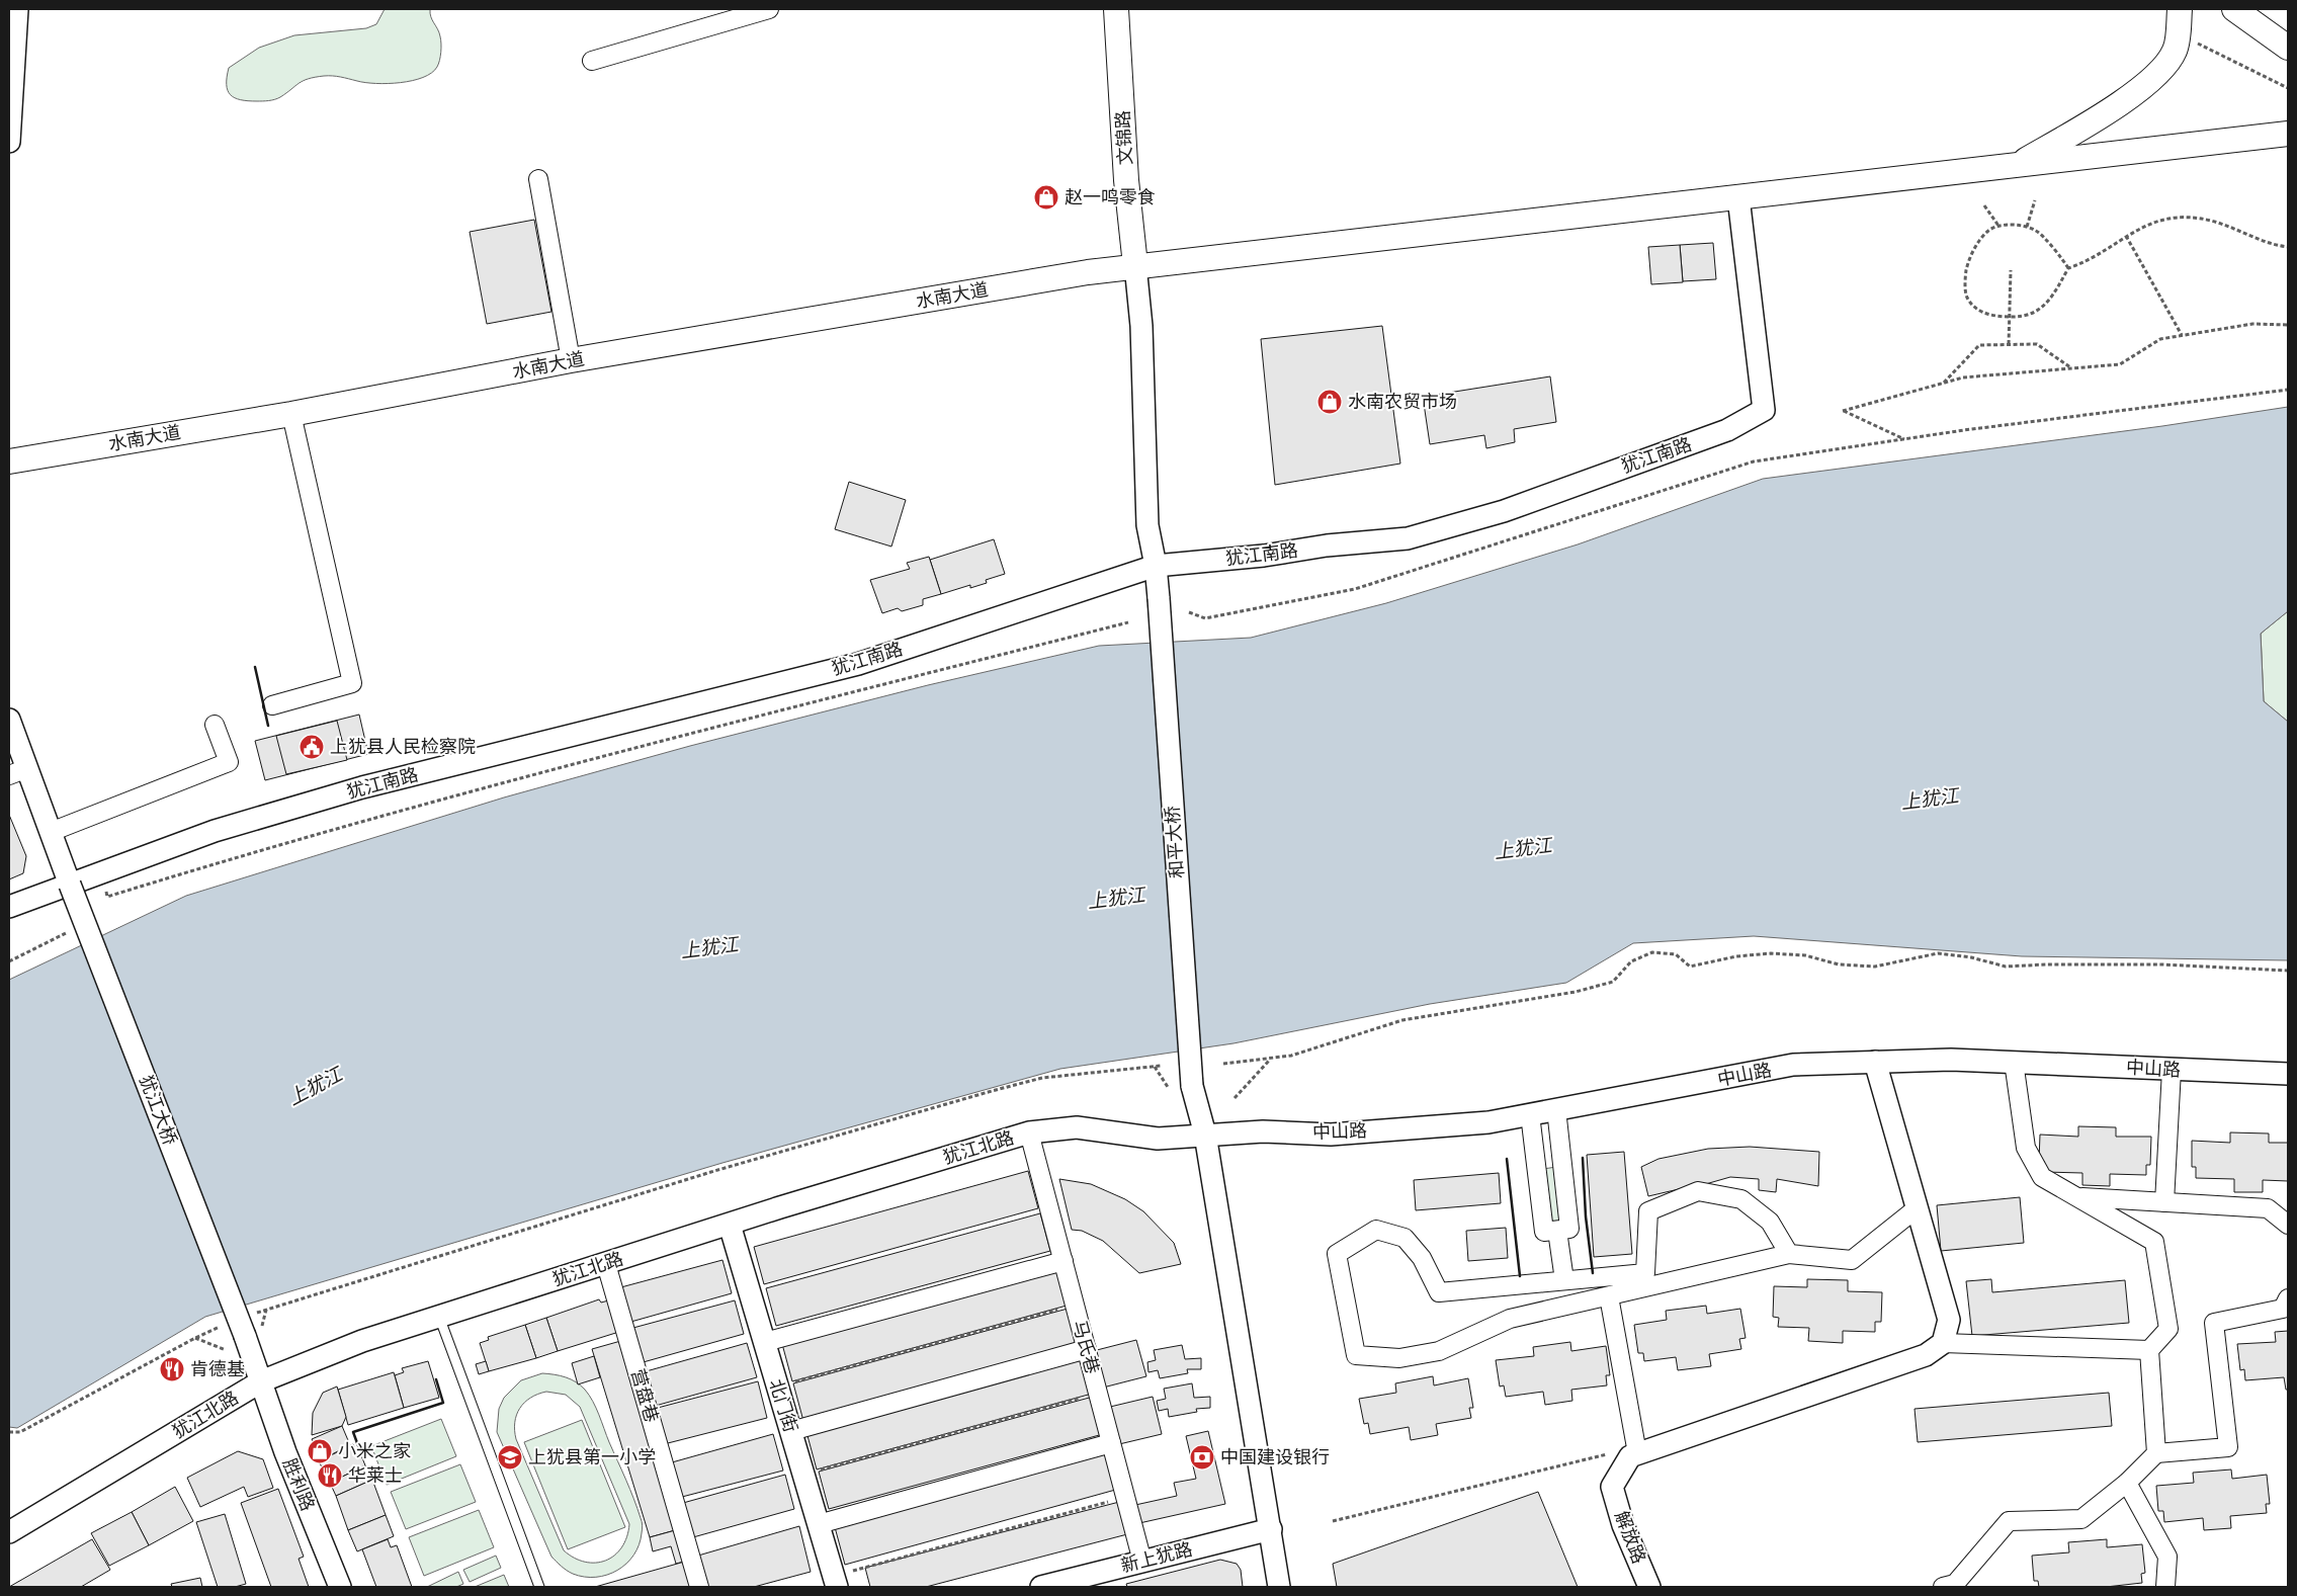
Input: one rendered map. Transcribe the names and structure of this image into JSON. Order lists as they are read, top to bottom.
{
  "streets": {
    "main road": ["文锦路", "水南大道"],
    "street": [
      "犹江南路",
      "和平大桥",
      "中山路",
      "犹江大桥",
      "犹江北路",
      "马氏巷",
      "营盘巷",
      "北门街",
      "胜利路",
      "解放路",
      "新上犹路"
    ]
  },
  "crossings": [
    ["文锦路", "水南大道"],
    ["文锦路", "和平大桥"],
    ["水南大道", "犹江南路"],
    ["水南大道", "和平大桥"],
    ["犹江南路", "和平大桥"],
    ["犹江南路", "犹江大桥"],
    ["和平大桥", "中山路"],
    ["和平大桥", "犹江北路"],
    ["和平大桥", "新上犹路"],
    ["中山路", "犹江北路"],
    ["犹江大桥", "犹江北路"],
    ["犹江大桥", "胜利路"],
    ["犹江北路", "马氏巷"],
    ["犹江北路", "营盘巷"],
    ["犹江北路", "北门街"],
    ["犹江北路", "胜利路"],
    ["马氏巷", "新上犹路"]
  ],
  "water": ["上犹江"],
  "places": {
    "shop": ["赵一鸣零食", "水南农贸市场", "小米之家"],
    "public building": ["上犹县人民检察院"],
    "restaurant": ["肯德基", "华莱士"],
    "school or university": ["上犹县第一小学"],
    "bank": ["中国建设银行"]
  }
}
